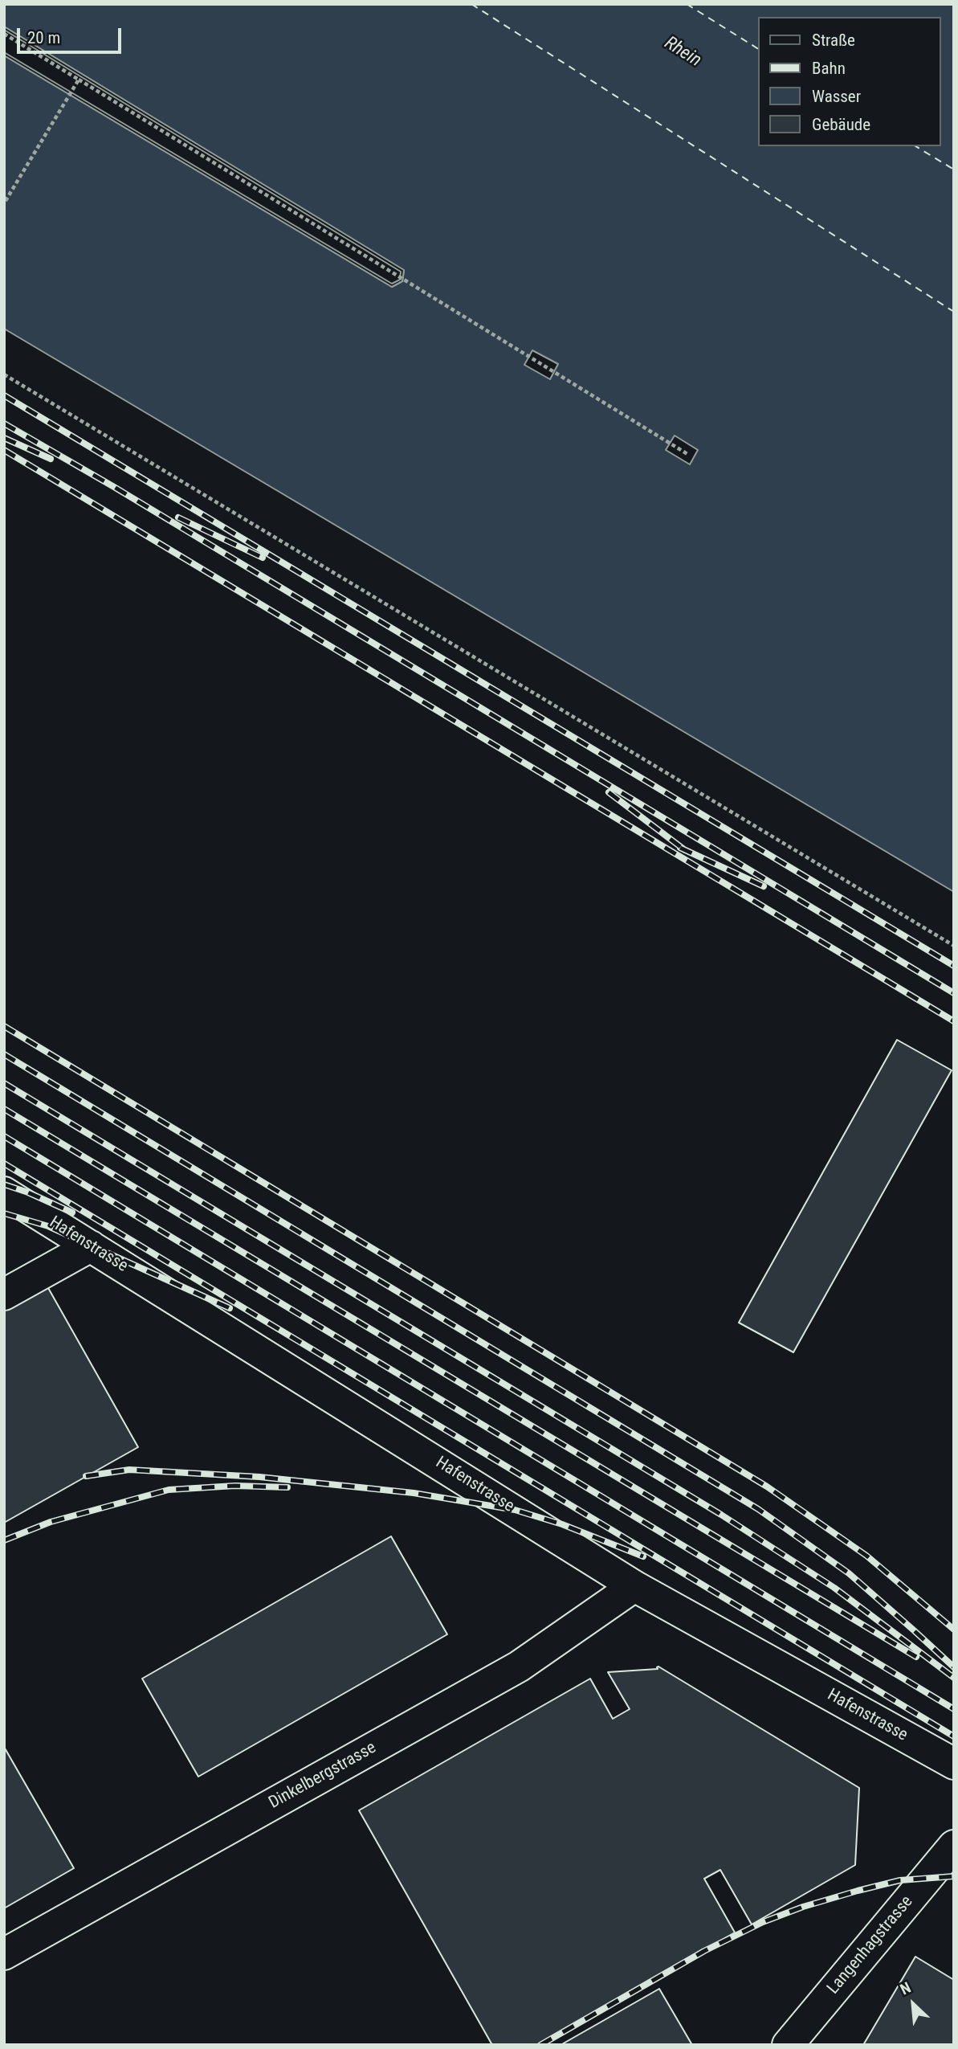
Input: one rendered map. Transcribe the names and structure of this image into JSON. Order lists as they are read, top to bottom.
{
  "streets": {
    "street": ["Hafenstrasse", "Dinkelbergstrasse", "Langenhagstrasse"]
  },
  "crossings": [
    ["Hafenstrasse", "Dinkelbergstrasse"]
  ],
  "water": ["Rhein"],
  "legend": [
    "Straße",
    "Bahn",
    "Wasser",
    "Gebäude"
  ],
  "scale_bar": "20 m",
  "north": "top left"
}
